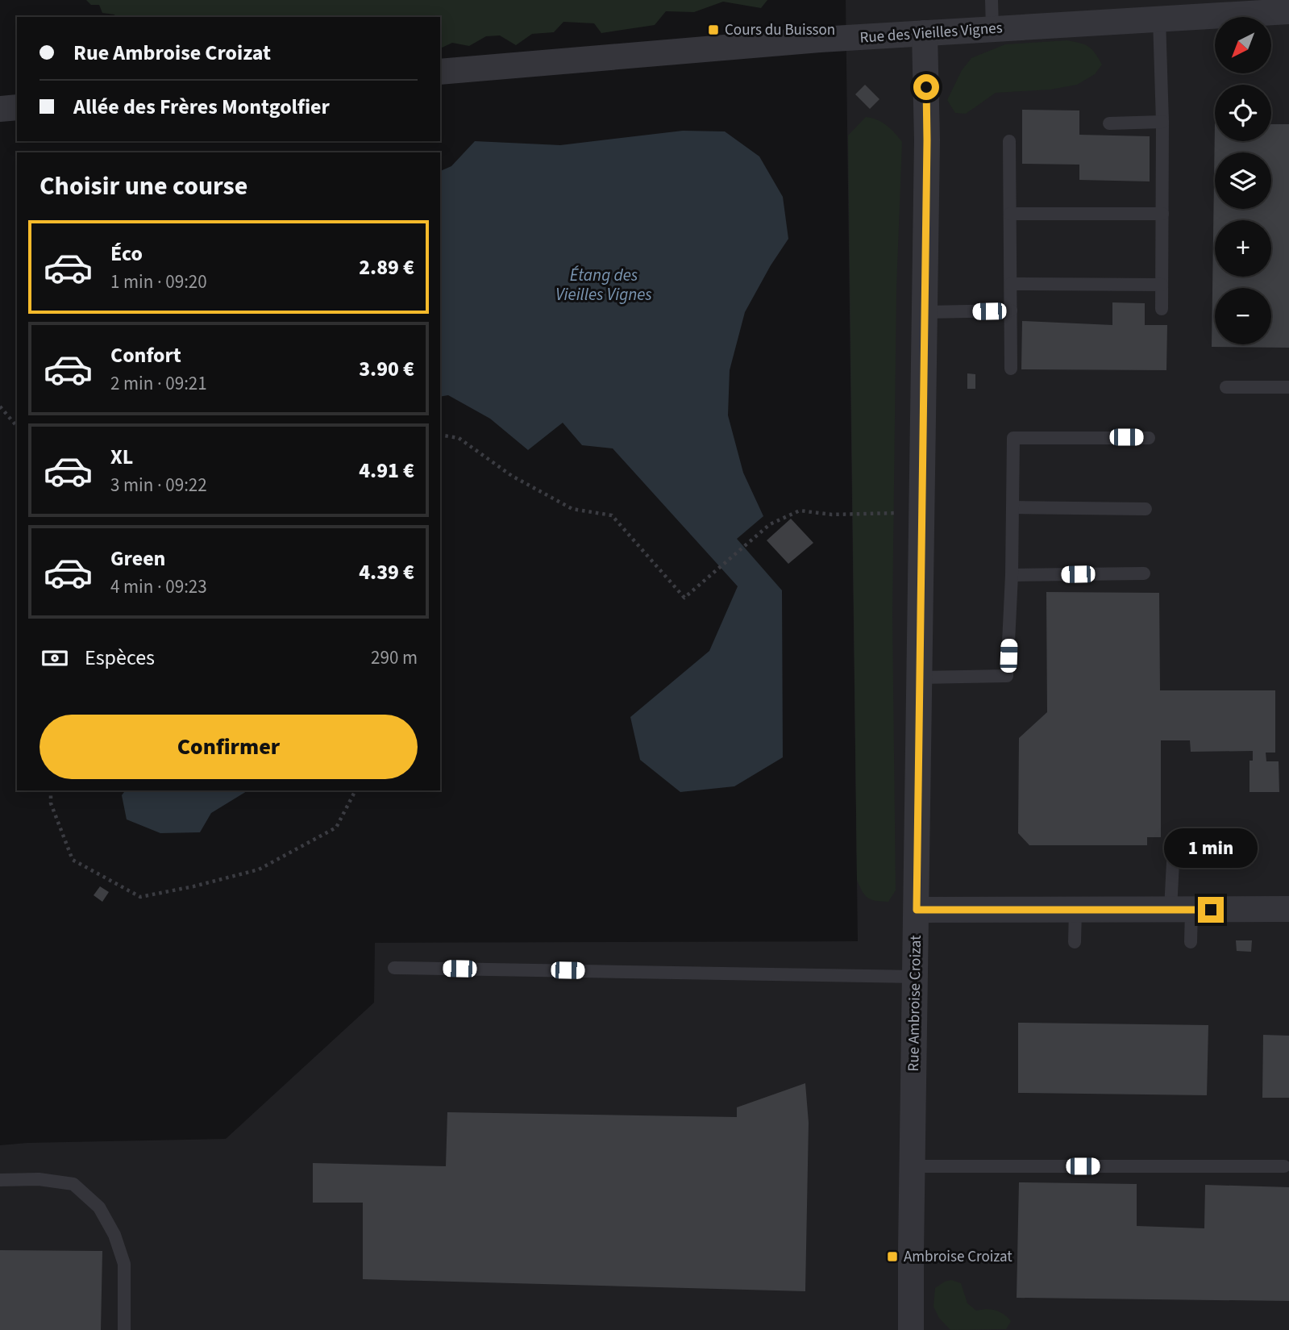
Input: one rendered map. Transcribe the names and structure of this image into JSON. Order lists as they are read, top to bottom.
{
  "streets": {
    "street": ["Rue des Vieilles Vignes", "Rue Ambroise Croizat"]
  },
  "crossings": [
    ["Rue des Vieilles Vignes", "Rue Ambroise Croizat"]
  ],
  "water": ["Étang des Vieilles Vignes"],
  "places": {
    "transit": ["Cours du Buisson", "Ambroise Croizat"]
  },
  "north": "bottom left",
  "page": {
    "map_buttons": ["+", "−"],
    "banner": ["Rue Ambroise Croizat", "Allée des Frères Montgolfier"],
    "heading": "Choisir une course",
    "list": [
      {
        "name": "Éco",
        "note": "1 min · 09:20",
        "value": "2.89 €"
      },
      {
        "name": "Confort",
        "note": "2 min · 09:21",
        "value": "3.90 €"
      },
      {
        "name": "XL",
        "note": "3 min · 09:22",
        "value": "4.91 €"
      },
      {
        "name": "Green",
        "note": "4 min · 09:23",
        "value": "4.39 €"
      }
    ],
    "pay": ["Espèces", "290 m"],
    "buttons": "Confirmer",
    "bubble": "1 min"
  }
}
